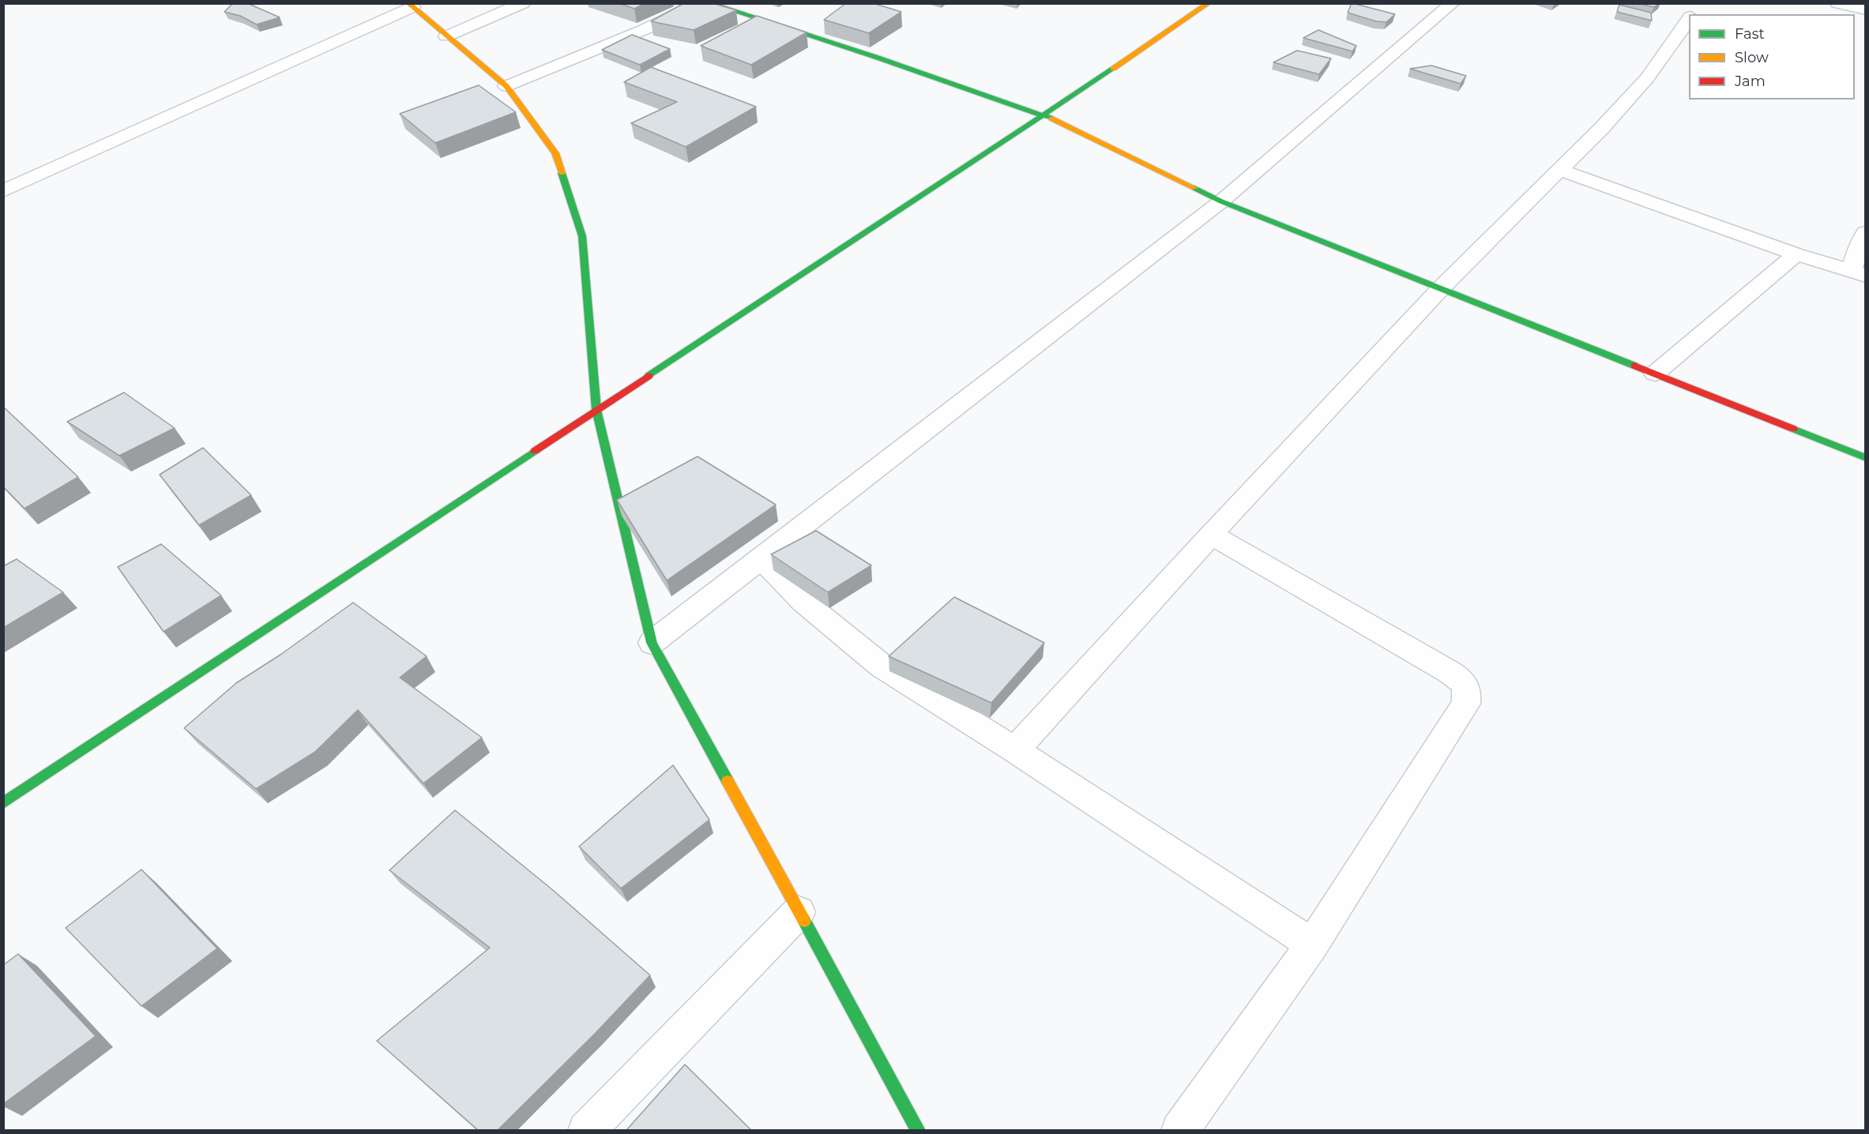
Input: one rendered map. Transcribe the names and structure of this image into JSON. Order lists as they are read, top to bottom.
{
  "legend": ["Fast", "Slow", "Jam"]
}
